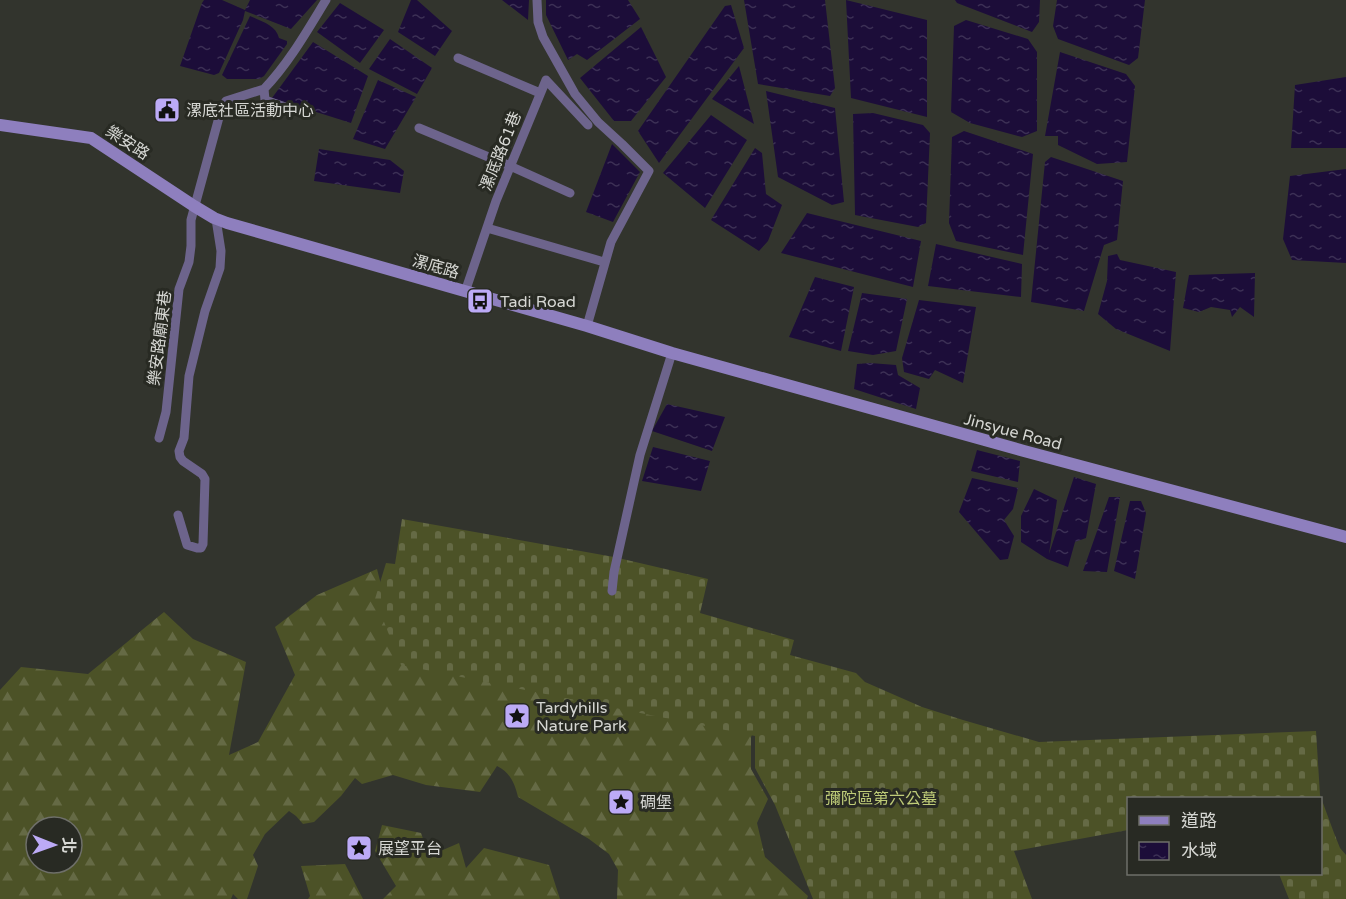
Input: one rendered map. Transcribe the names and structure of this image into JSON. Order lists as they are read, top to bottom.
{
  "streets": {
    "street": [
      "樂安路",
      "漯底路61巷",
      "漯底路",
      "樂安路廟東巷",
      "Jinsyue Road"
    ]
  },
  "crossings": [
    ["樂安路", "漯底路"],
    ["樂安路", "樂安路廟東巷"],
    ["漯底路61巷", "漯底路"],
    ["漯底路", "樂安路廟東巷"],
    ["漯底路", "Jinsyue Road"]
  ],
  "parks": ["彌陀區第六公墓"],
  "places": {
    "public building": ["漯底社區活動中心"],
    "bus stop": ["Tadi Road"],
    "place": ["Tardyhills Nature Park", "碉堡", "展望平台"]
  },
  "legend": ["道路", "水域"],
  "north": "right"
}
